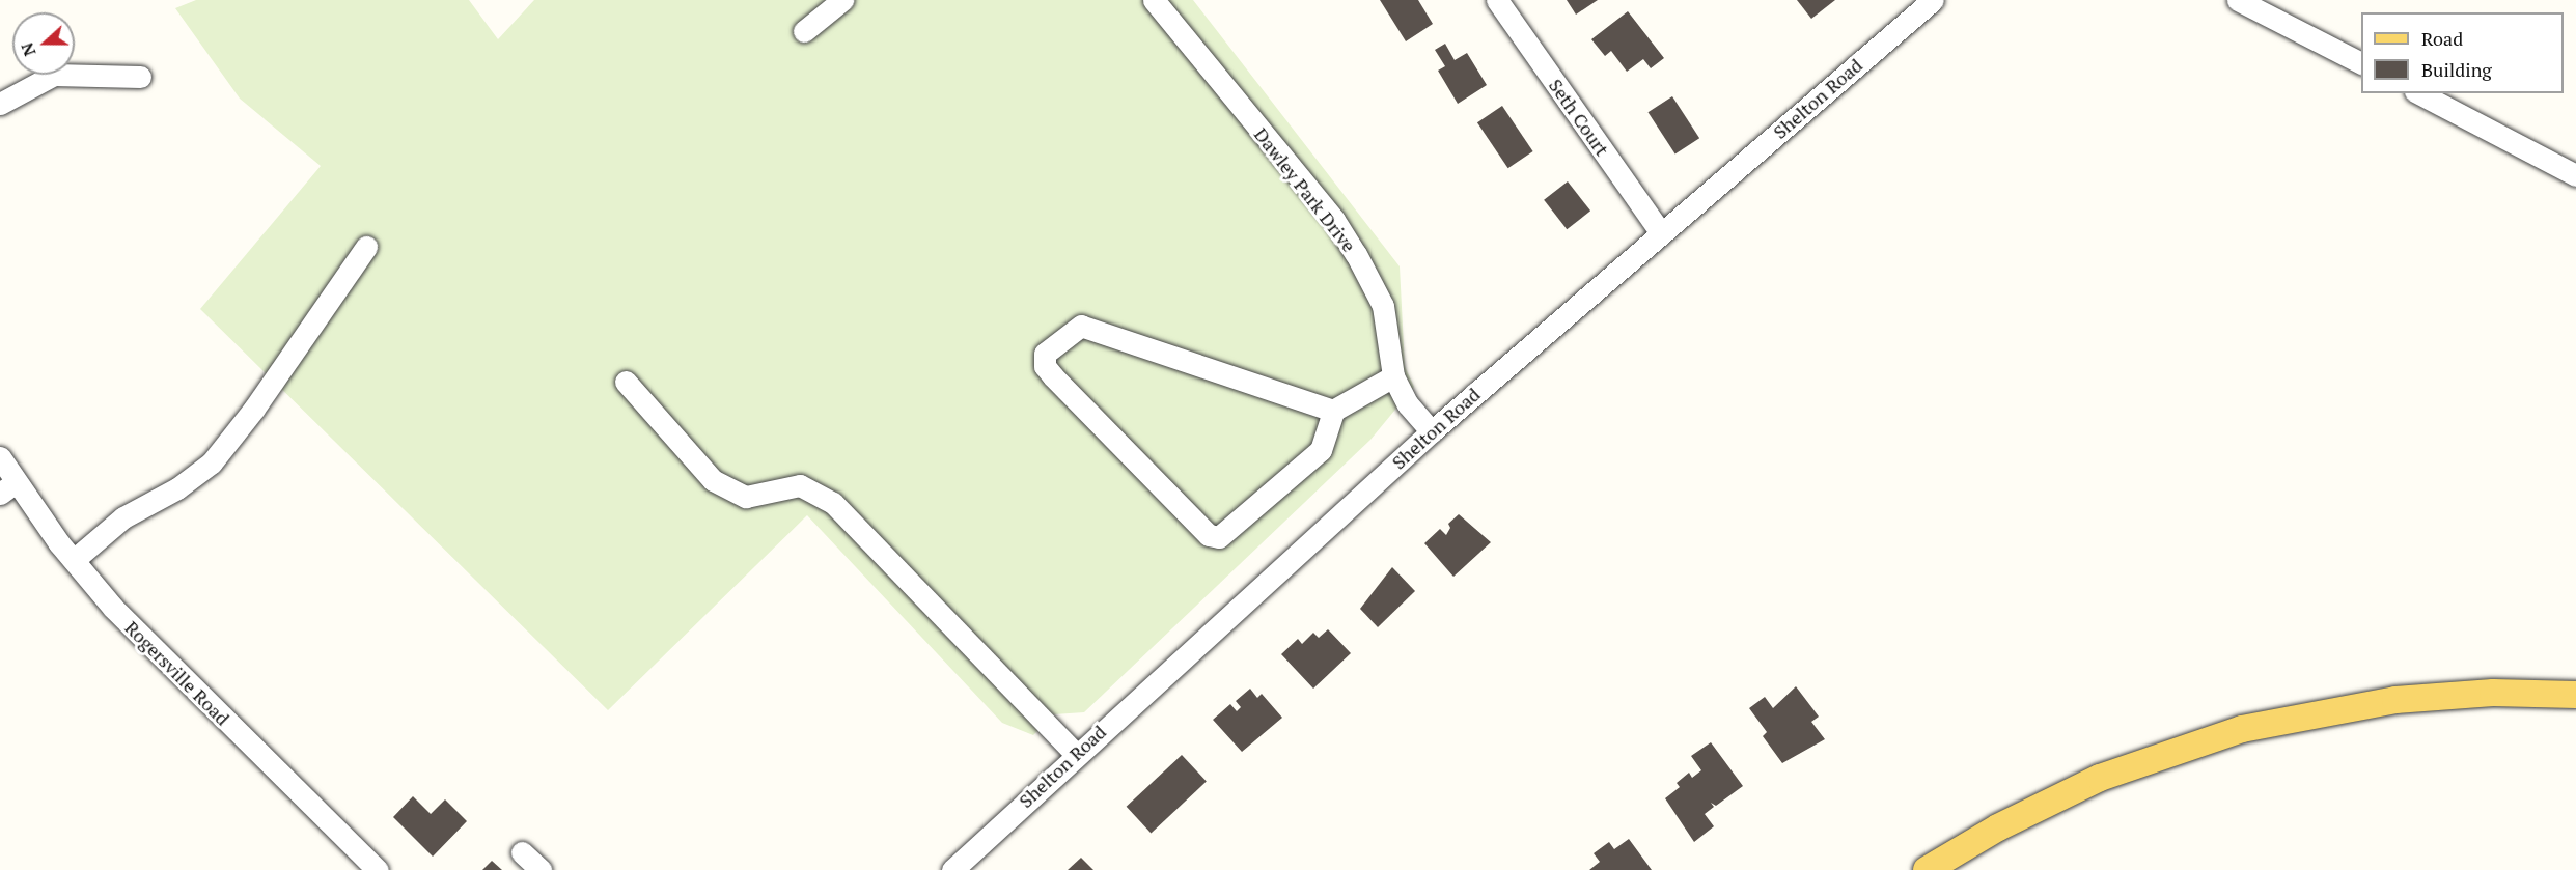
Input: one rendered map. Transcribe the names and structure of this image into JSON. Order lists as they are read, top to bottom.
{
  "streets": {
    "street": [
      "Shelton Road",
      "Seth Court",
      "Dawley Park Drive",
      "Rogersville Road"
    ]
  },
  "crossings": [
    ["Shelton Road", "Seth Court"],
    ["Shelton Road", "Dawley Park Drive"]
  ],
  "legend": ["Road", "Building"],
  "north": "left"
}
